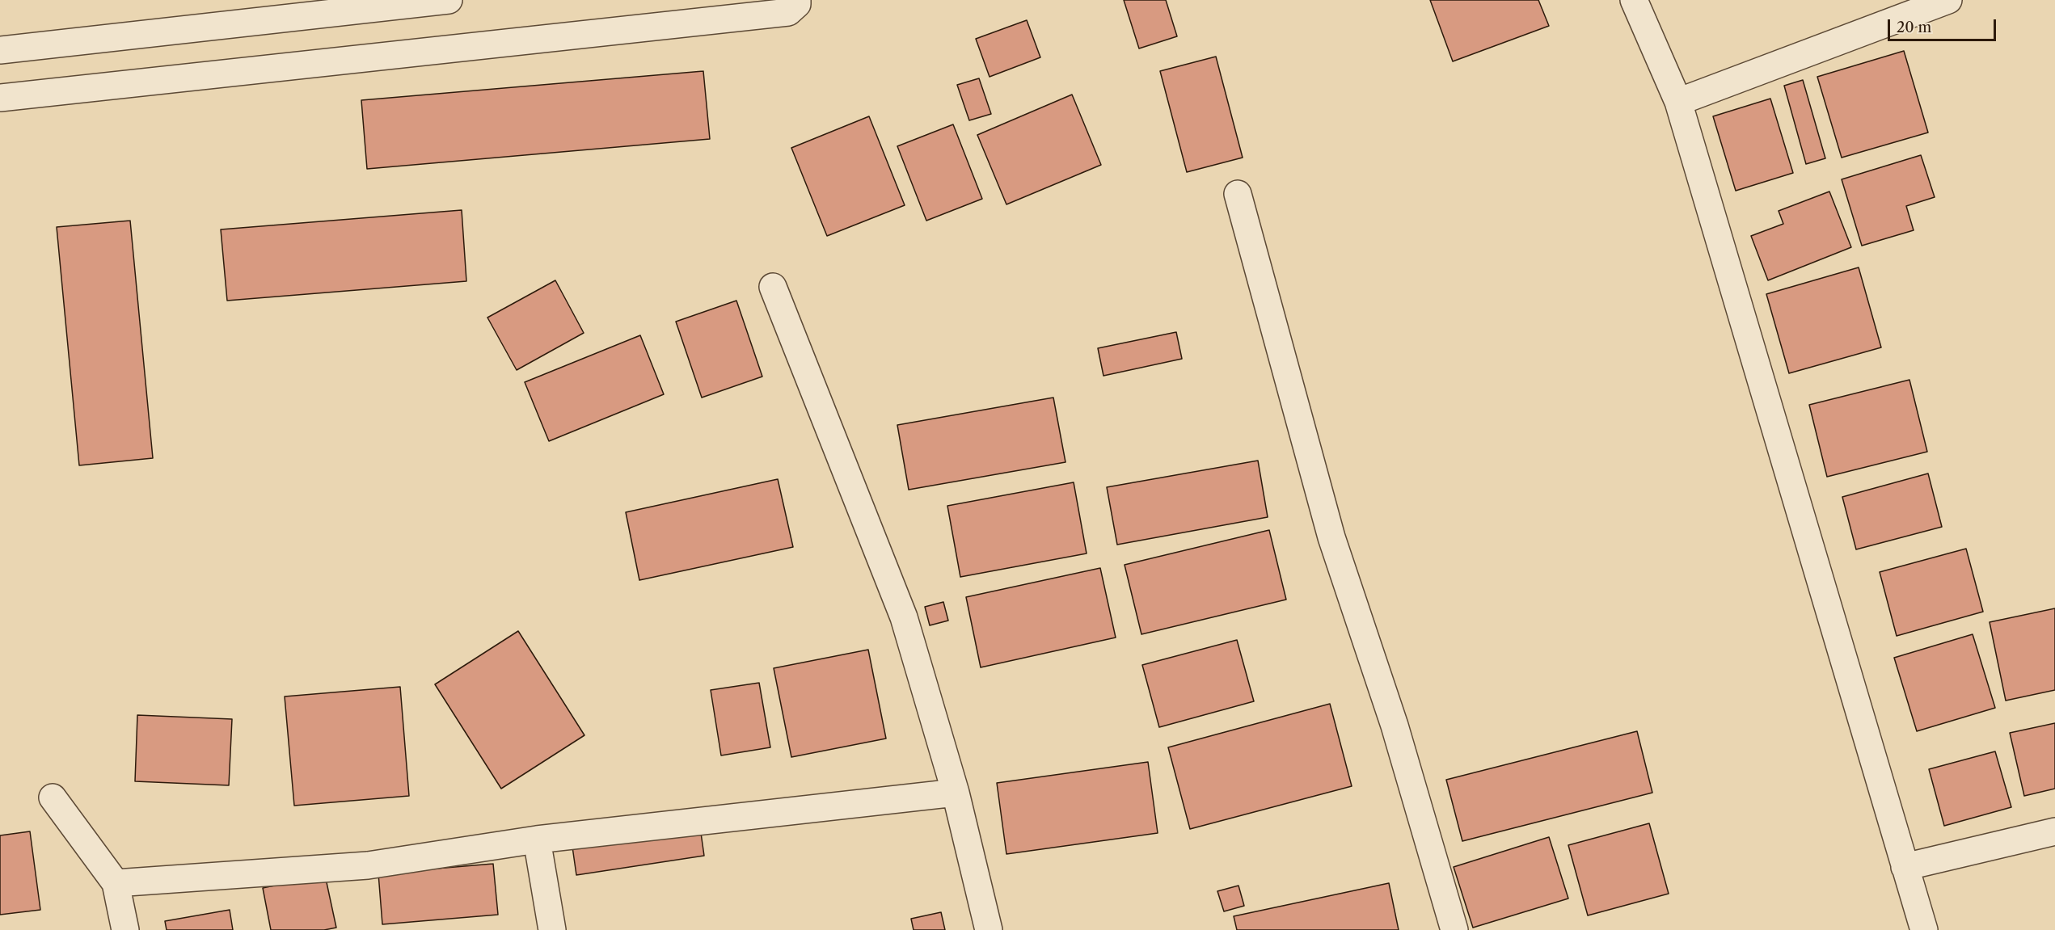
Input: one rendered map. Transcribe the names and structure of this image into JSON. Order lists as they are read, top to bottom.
{
  "scale_bar": "20 m"
}
